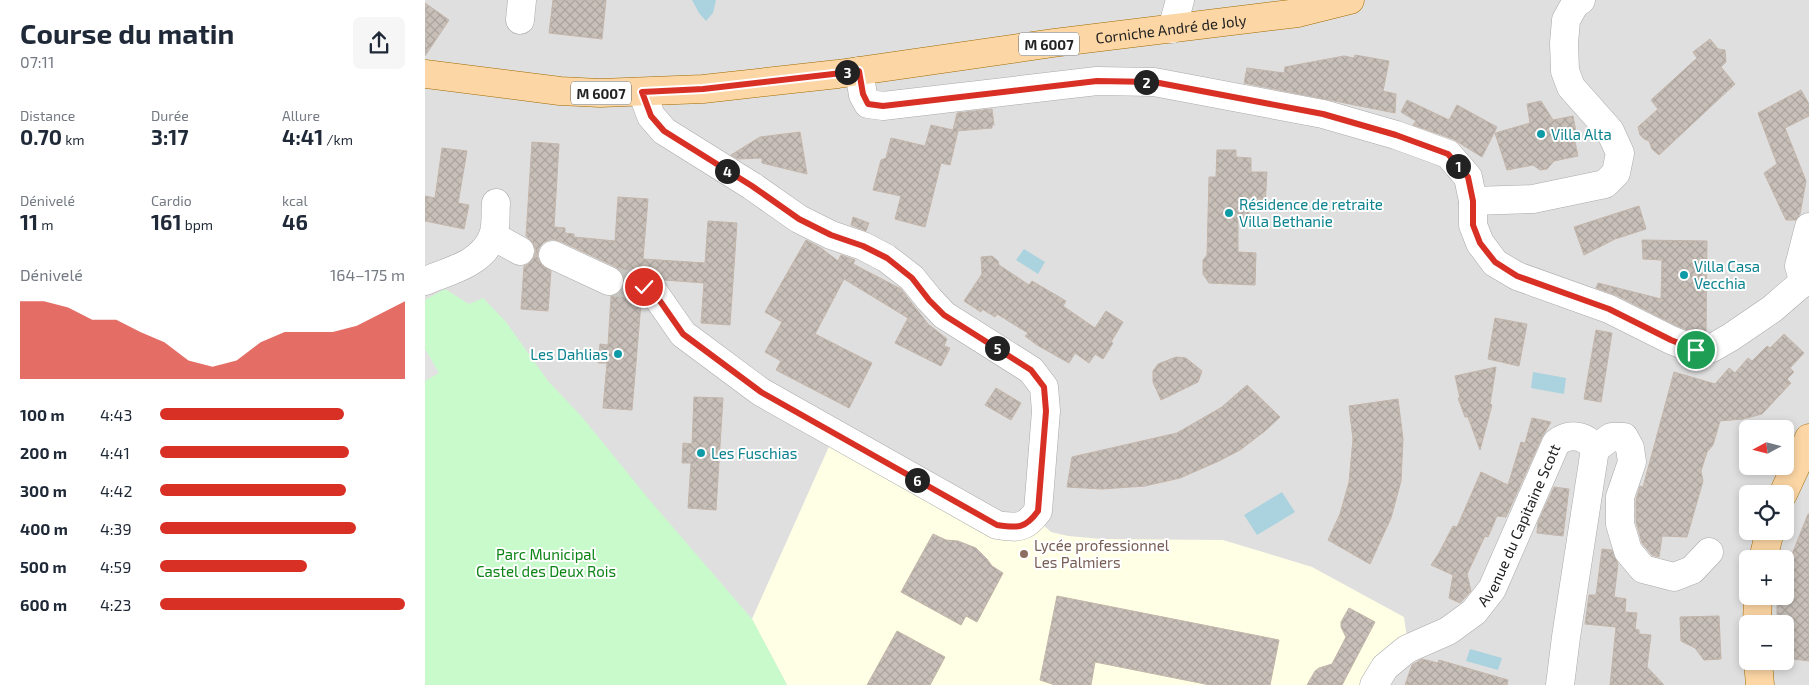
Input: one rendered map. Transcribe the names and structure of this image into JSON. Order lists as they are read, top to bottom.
{
  "streets": {
    "main road": ["Corniche André de Joly", "M 6007"],
    "street": ["Avenue du Capitaine Scott"]
  },
  "parks": ["Parc Municipal Castel des Deux Rois"],
  "places": [
    "Villa Alta",
    "Résidence de retraite Villa Bethanie",
    "Villa Casa Vecchia",
    "Les Dahlias",
    "Les Fuschias",
    "Lycée professionnel Les Palmiers"
  ],
  "north": "left",
  "page": {
    "heading": ["Course du matin", "07:11"],
    "pins": [
      "3",
      "2",
      "1",
      "4",
      "5",
      "6"
    ],
    "stats": [
      ["Distance", "0.70 km"],
      ["Durée", "3:17"],
      ["Allure", "4:41 /km"],
      ["Dénivelé", "11 m"],
      ["Cardio", "161 bpm"],
      ["kcal", "46"]
    ],
    "chart": ["Dénivelé", "164–175 m"],
    "list": [
      {
        "name": "100 m",
        "note": "4:43"
      },
      {
        "name": "200 m",
        "note": "4:41"
      },
      {
        "name": "300 m",
        "note": "4:42"
      },
      {
        "name": "400 m",
        "note": "4:39"
      },
      {
        "name": "500 m",
        "note": "4:59"
      },
      {
        "name": "600 m",
        "note": "4:23"
      }
    ],
    "map_buttons": ["+", "−"]
  }
}
